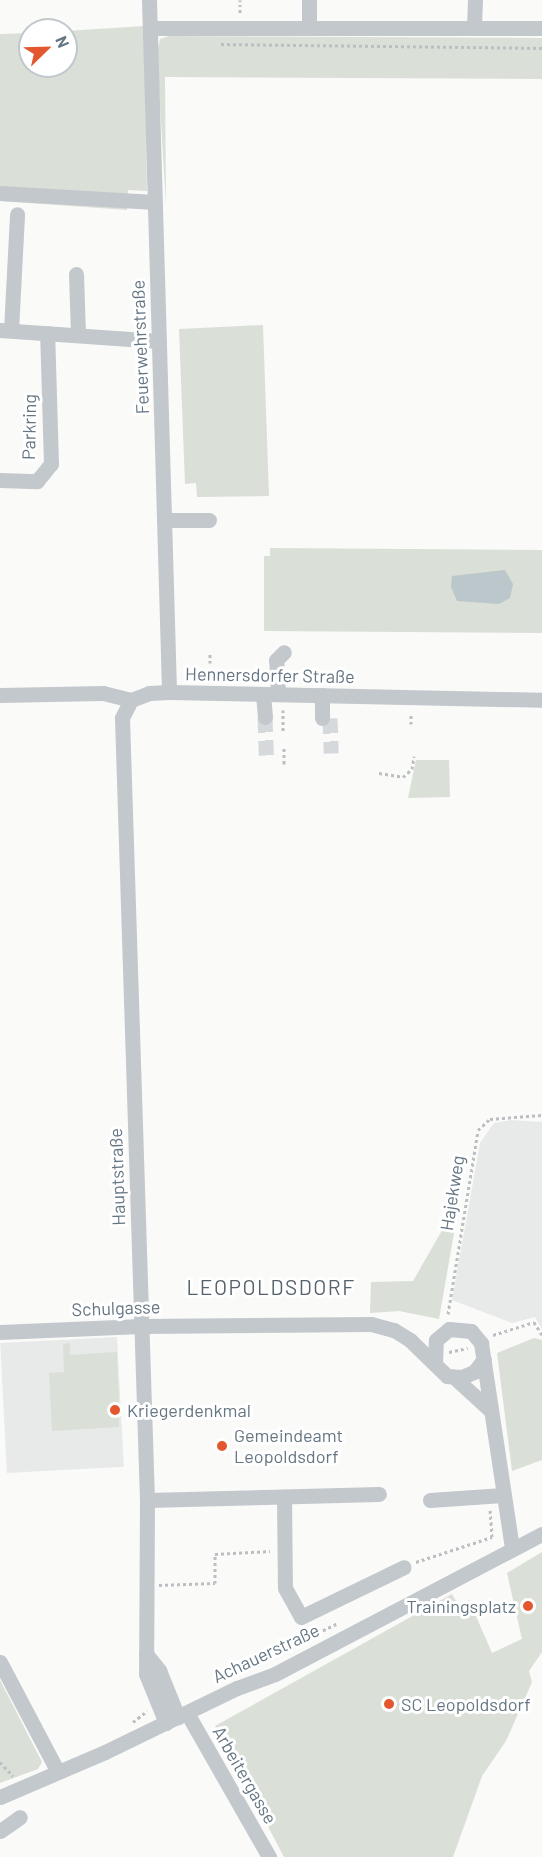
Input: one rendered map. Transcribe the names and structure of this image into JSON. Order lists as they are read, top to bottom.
{
  "streets": {
    "street": [
      "Feuerwehrstraße",
      "Parkring",
      "Hennersdorfer Straße",
      "Hauptstraße",
      "Schulgasse",
      "Achauerstraße",
      "Arbeitergasse"
    ],
    "path": ["Hajekweg"]
  },
  "crossings": [
    ["Feuerwehrstraße", "Hennersdorfer Straße"],
    ["Hennersdorfer Straße", "Hauptstraße"],
    ["Hauptstraße", "Schulgasse"],
    ["Hauptstraße", "Achauerstraße"],
    ["Hauptstraße", "Arbeitergasse"],
    ["Achauerstraße", "Arbeitergasse"]
  ],
  "districts": ["LEOPOLDSDORF"],
  "places": [
    "Kriegerdenkmal",
    "Gemeindeamt Leopoldsdorf",
    "Trainingsplatz",
    "SC Leopoldsdorf"
  ],
  "north": "top right"
}
